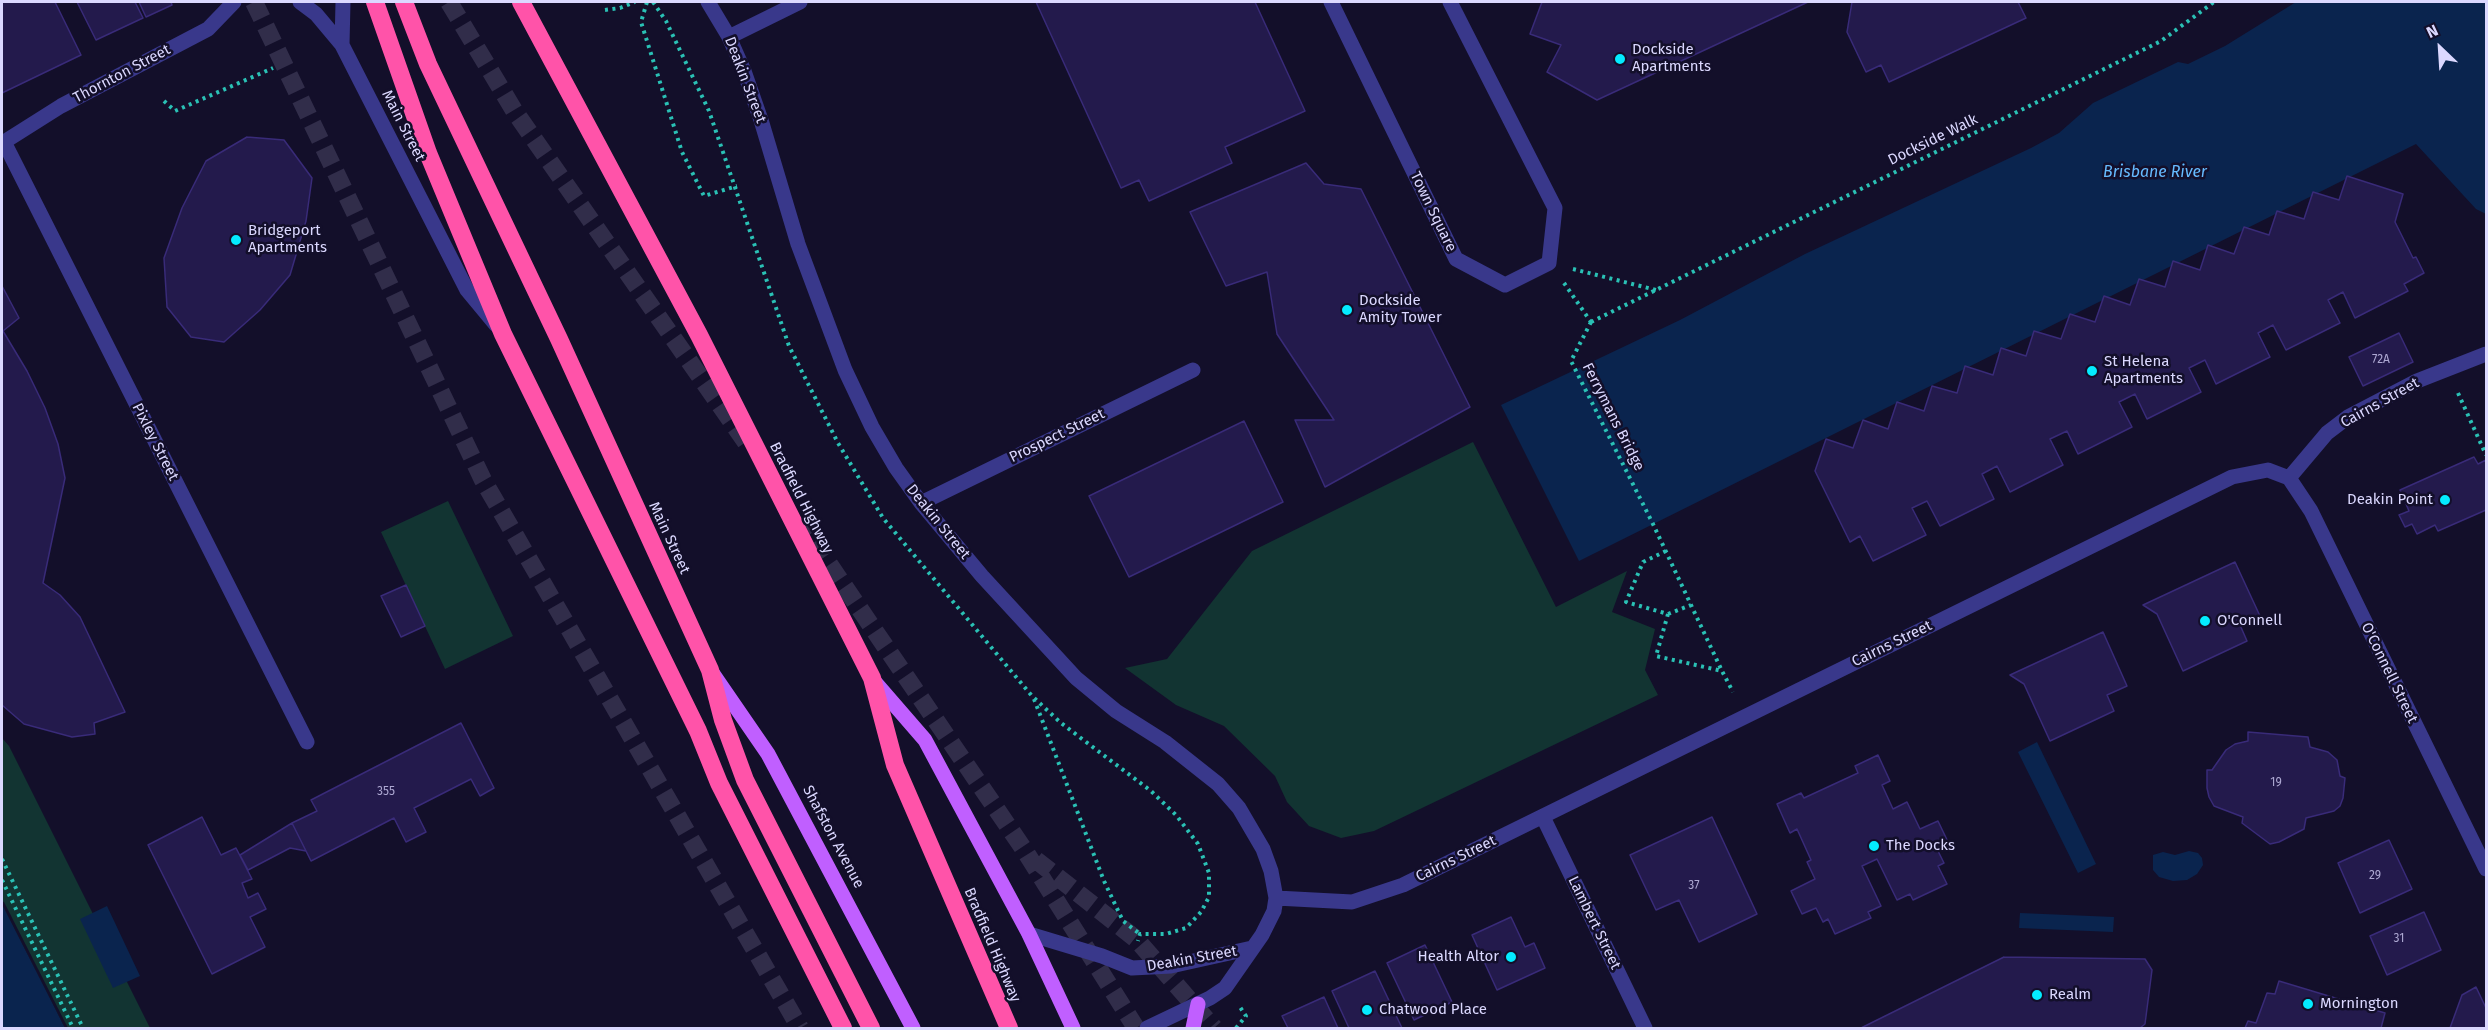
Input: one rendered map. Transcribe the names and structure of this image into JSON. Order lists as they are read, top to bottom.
{
  "streets": {
    "highway": ["Main Street", "Bradfield Highway"],
    "main road": ["Shafston Avenue"],
    "street": [
      "Thornton Street",
      "Deakin Street",
      "Town Square",
      "Cairns Street",
      "Prospect Street",
      "Pixley Street",
      "O'Connell Street",
      "Lambert Street"
    ],
    "path": ["Dockside Walk", "Ferrymans Bridge"]
  },
  "crossings": [
    ["Thornton Street", "Pixley Street"],
    ["Deakin Street", "Cairns Street"],
    ["Deakin Street", "Prospect Street"],
    ["Main Street", "Shafston Avenue"],
    ["Dockside Walk", "Ferrymans Bridge"],
    ["Cairns Street", "Ferrymans Bridge"],
    ["Cairns Street", "O'Connell Street"],
    ["Cairns Street", "Lambert Street"]
  ],
  "water": ["Brisbane River"],
  "places": [
    "Dockside Apartments",
    "Bridgeport Apartments",
    "Dockside Amity Tower",
    "St Helena Apartments",
    "Deakin Point",
    "O'Connell",
    "The Docks",
    "Health Altor",
    "Realm",
    "Mornington",
    "Chatwood Place"
  ],
  "house_numbers": [
    "72A",
    "19",
    "355",
    "29",
    "37",
    "31"
  ],
  "north": "top left"
}
